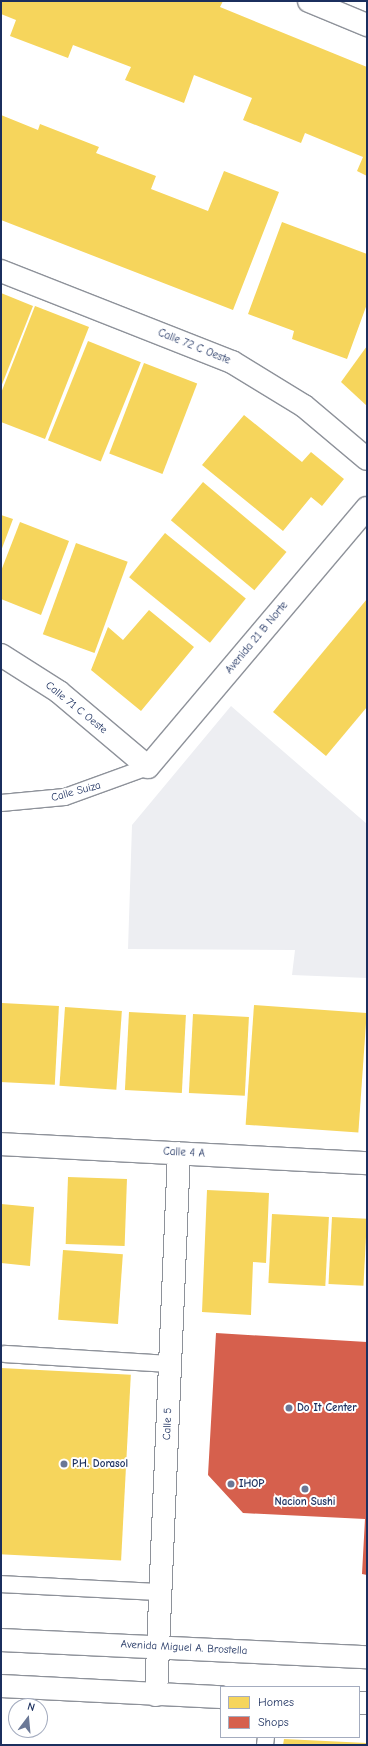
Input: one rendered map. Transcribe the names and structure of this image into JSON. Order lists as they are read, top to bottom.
{
  "streets": {
    "street": [
      "Calle 72 C Oeste",
      "Avenida 21 B Norte",
      "Calle 71 C Oeste",
      "Calle 4 A",
      "Calle 5",
      "Avenida Miguel A. Brostella"
    ],
    "lane": ["Calle Suiza"]
  },
  "crossings": [
    ["Avenida 21 B Norte", "Calle 71 C Oeste"],
    ["Avenida 21 B Norte", "Calle Suiza"],
    ["Calle 71 C Oeste", "Calle Suiza"],
    ["Calle 4 A", "Calle 5"],
    ["Calle 5", "Avenida Miguel A. Brostella"]
  ],
  "places": [
    "Do It Center",
    "P.H. Dorasol",
    "IHOP",
    "Nacion Sushi"
  ],
  "legend": ["Homes", "Shops"],
  "north": "top"
}
